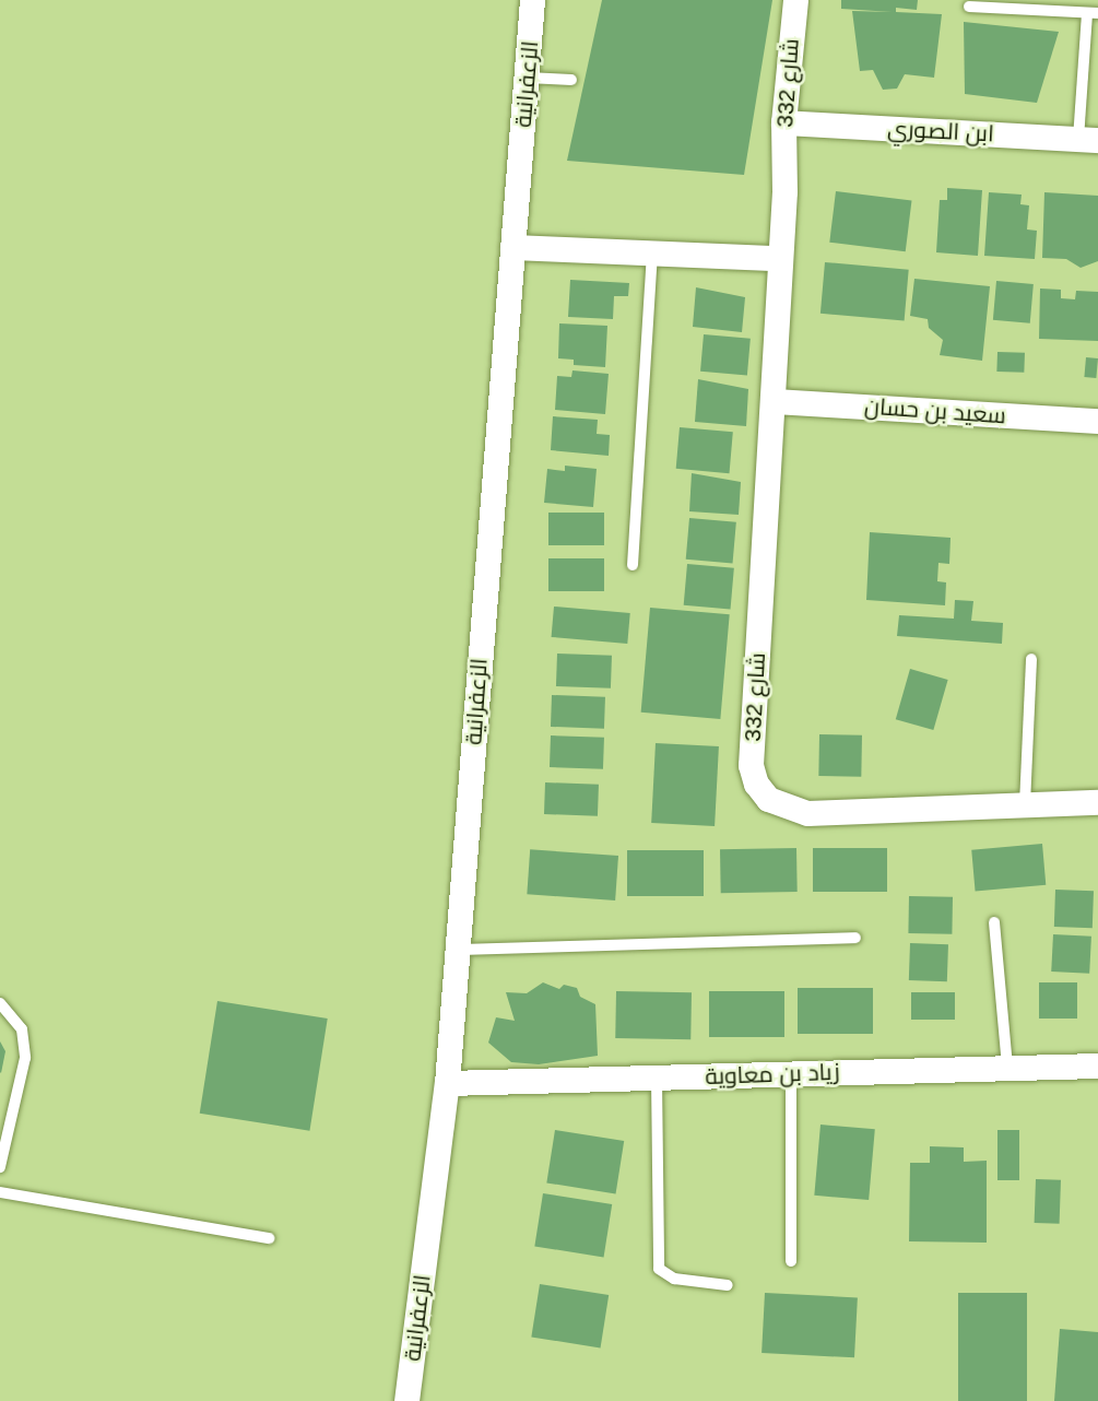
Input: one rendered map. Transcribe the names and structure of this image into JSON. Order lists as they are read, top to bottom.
{
  "streets": {
    "street": [
      "شارع 332",
      "الزعفرانية",
      "ابن الصوري",
      "سعيد بن حسان",
      "زياد بن معاوية"
    ]
  },
  "crossings": [
    ["شارع 332", "ابن الصوري"],
    ["شارع 332", "سعيد بن حسان"],
    ["الزعفرانية", "زياد بن معاوية"]
  ]
}
